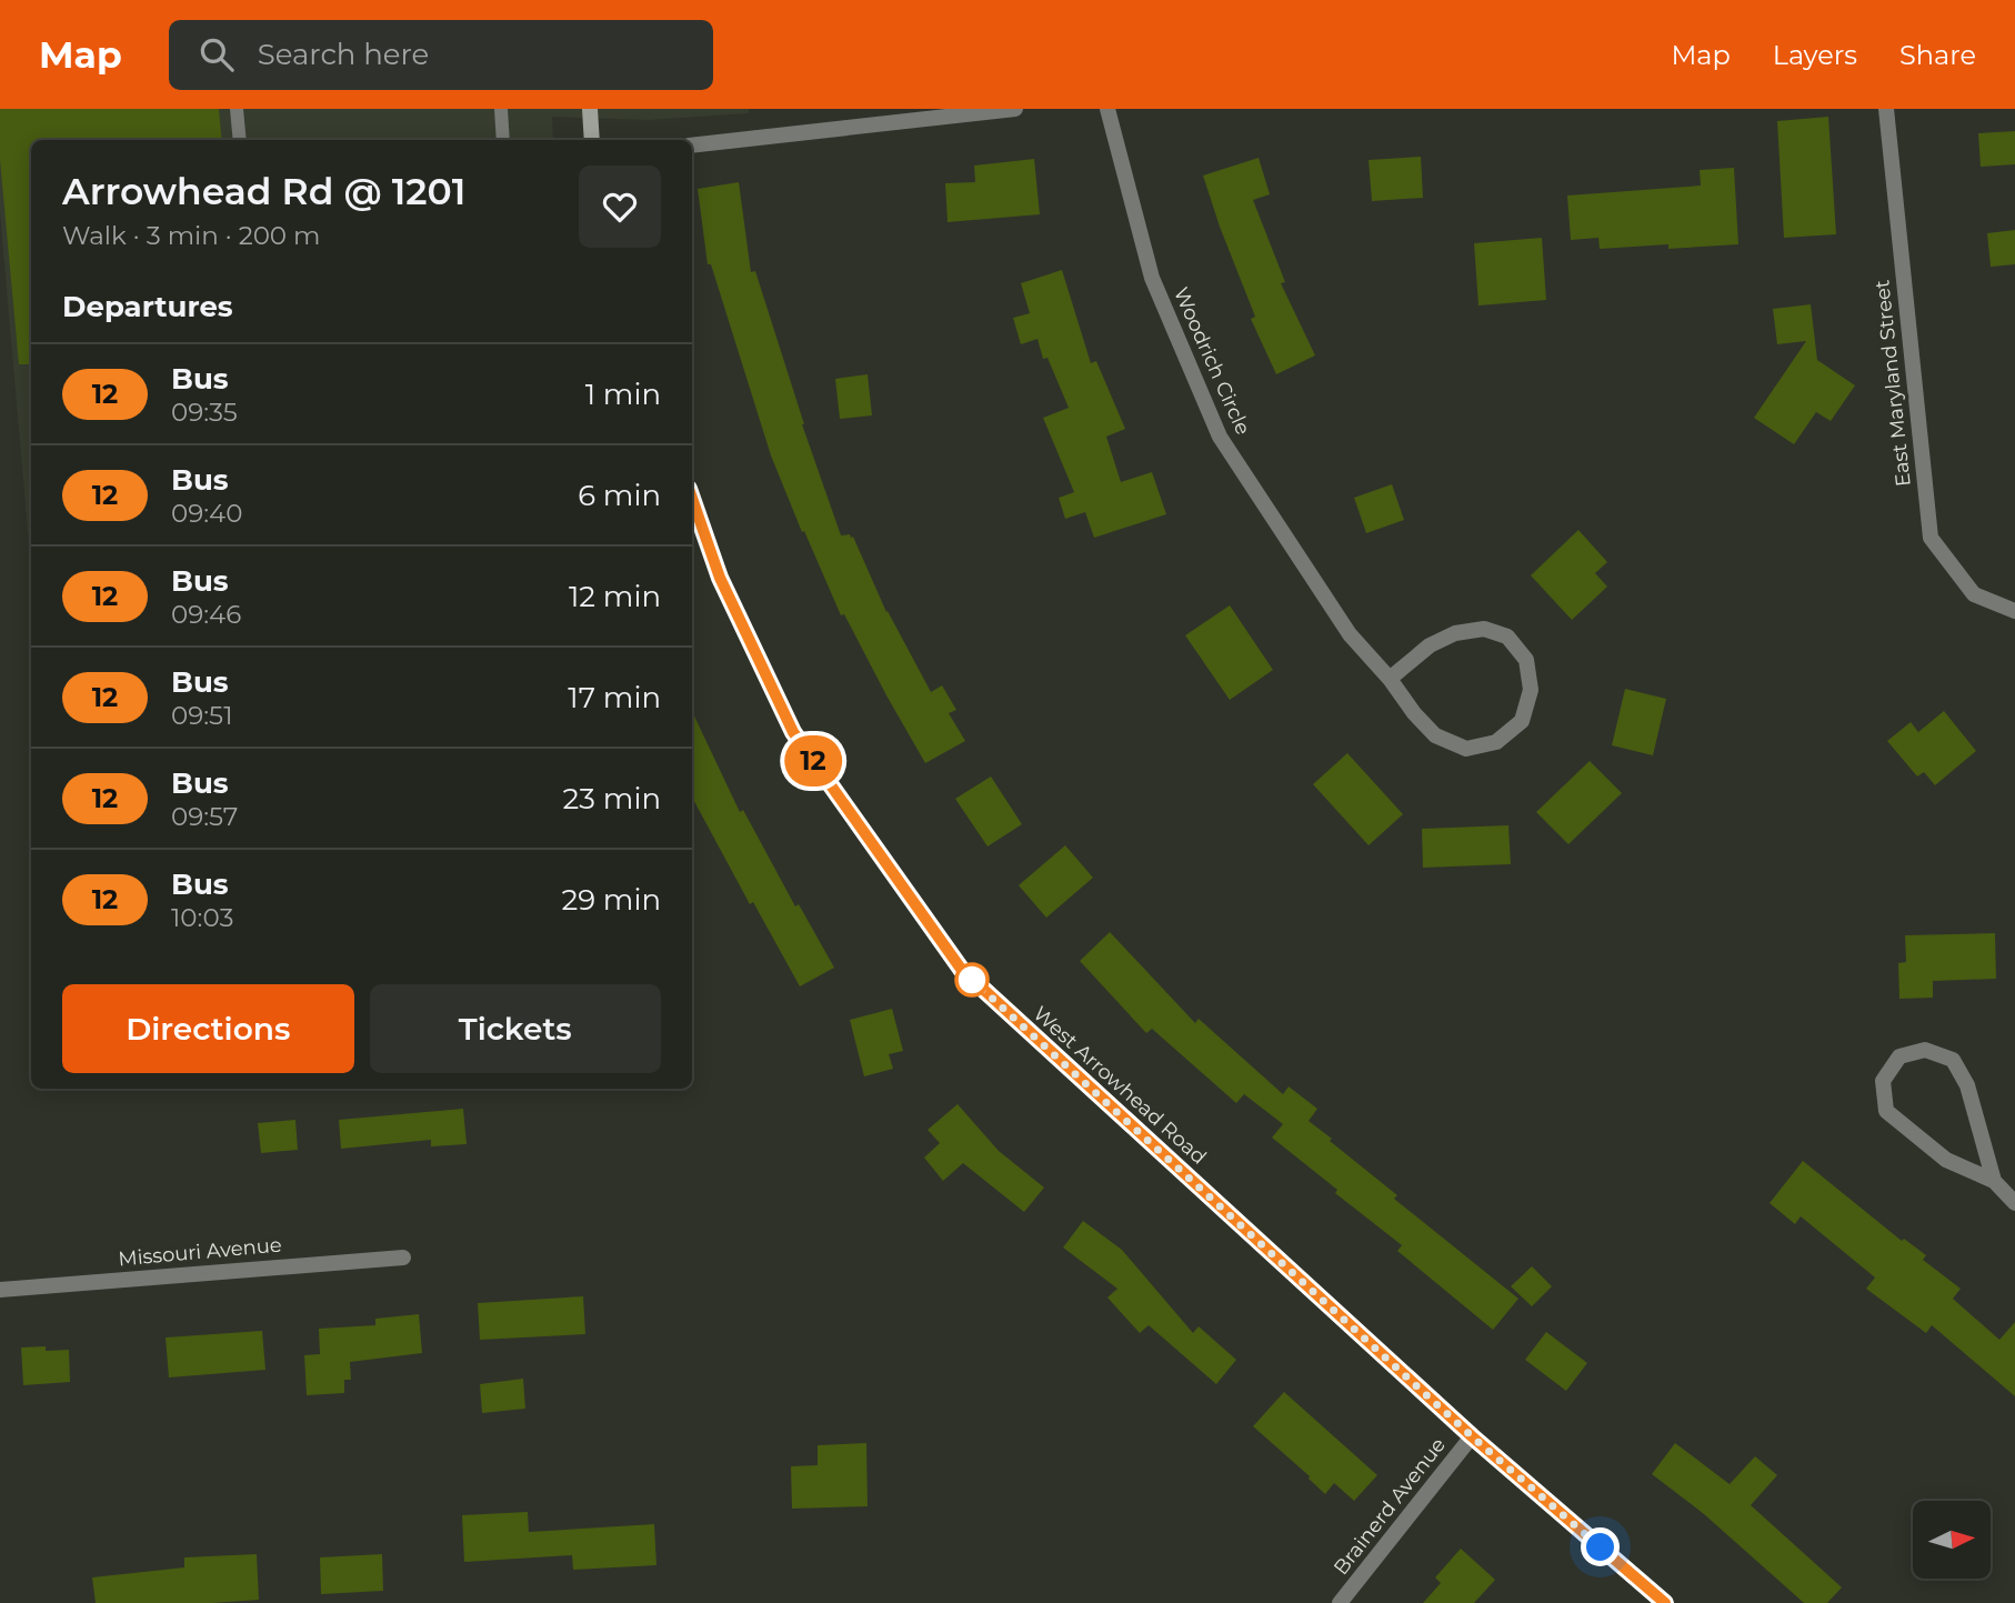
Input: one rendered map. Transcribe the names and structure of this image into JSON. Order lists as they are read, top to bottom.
{
  "streets": {
    "street": [
      "Woodrich Circle",
      "East Maryland Street",
      "West Arrowhead Road",
      "Missouri Avenue",
      "Brainerd Avenue"
    ]
  },
  "crossings": [
    ["West Arrowhead Road", "Brainerd Avenue"]
  ],
  "lines": ["bus line 12"],
  "north": "right",
  "page": {
    "header": "Map",
    "search": "Search here",
    "nav": ["Map", "Layers", "Share"],
    "on_map": "12",
    "heading": [
      ["Arrowhead Rd @ 1201", "Walk · 3 min · 200 m"],
      "Departures"
    ],
    "list": [
      {
        "mark": "12",
        "name": "Bus",
        "note": "09:35",
        "value": "1 min"
      },
      {
        "mark": "12",
        "name": "Bus",
        "note": "09:40",
        "value": "6 min"
      },
      {
        "mark": "12",
        "name": "Bus",
        "note": "09:46",
        "value": "12 min"
      },
      {
        "mark": "12",
        "name": "Bus",
        "note": "09:51",
        "value": "17 min"
      },
      {
        "mark": "12",
        "name": "Bus",
        "note": "09:57",
        "value": "23 min"
      },
      {
        "mark": "12",
        "name": "Bus",
        "note": "10:03",
        "value": "29 min"
      }
    ],
    "buttons": ["Directions", "Tickets"]
  }
}
